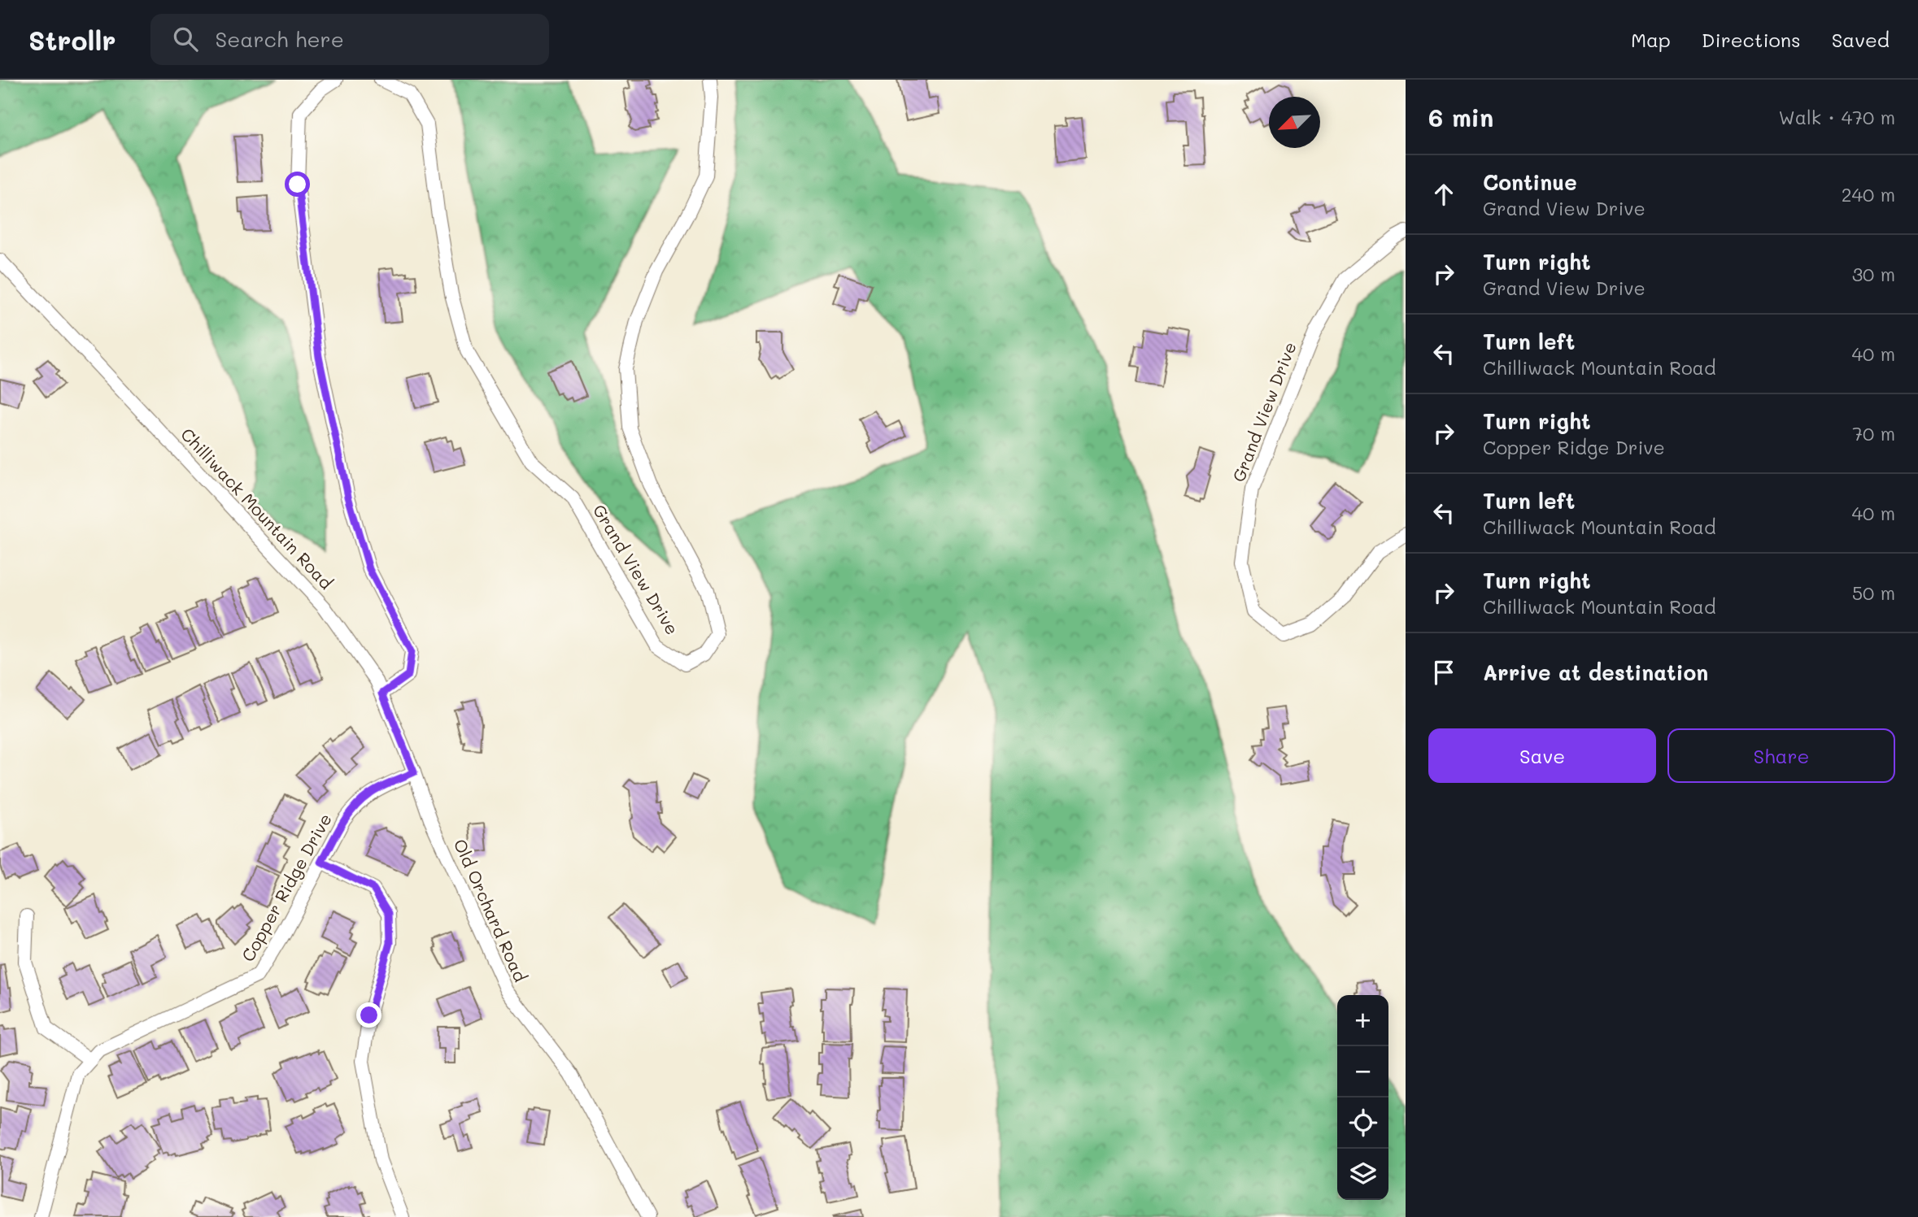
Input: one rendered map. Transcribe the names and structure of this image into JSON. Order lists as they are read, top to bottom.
{
  "streets": {
    "street": [
      "Grand View Drive",
      "Chilliwack Mountain Road",
      "Copper Ridge Drive",
      "Old Orchard Road"
    ]
  },
  "crossings": [
    ["Chilliwack Mountain Road", "Copper Ridge Drive"],
    ["Chilliwack Mountain Road", "Old Orchard Road"]
  ],
  "north": "bottom left",
  "page": {
    "header": "Strollr",
    "search": "Search here",
    "nav": ["Map", "Directions", "Saved"],
    "heading": ["6 min", "Walk · 470 m"],
    "list": [
      ["Continue", "Grand View Drive", "240 m"],
      ["Turn right", "Grand View Drive", "30 m"],
      ["Turn left", "Chilliwack Mountain Road", "40 m"],
      ["Turn right", "Copper Ridge Drive", "70 m"],
      ["Turn left", "Chilliwack Mountain Road", "40 m"],
      ["Turn right", "Chilliwack Mountain Road", "50 m"],
      "Arrive at destination"
    ],
    "buttons": ["Save", "Share"],
    "map_buttons": ["+", "−"]
  }
}
